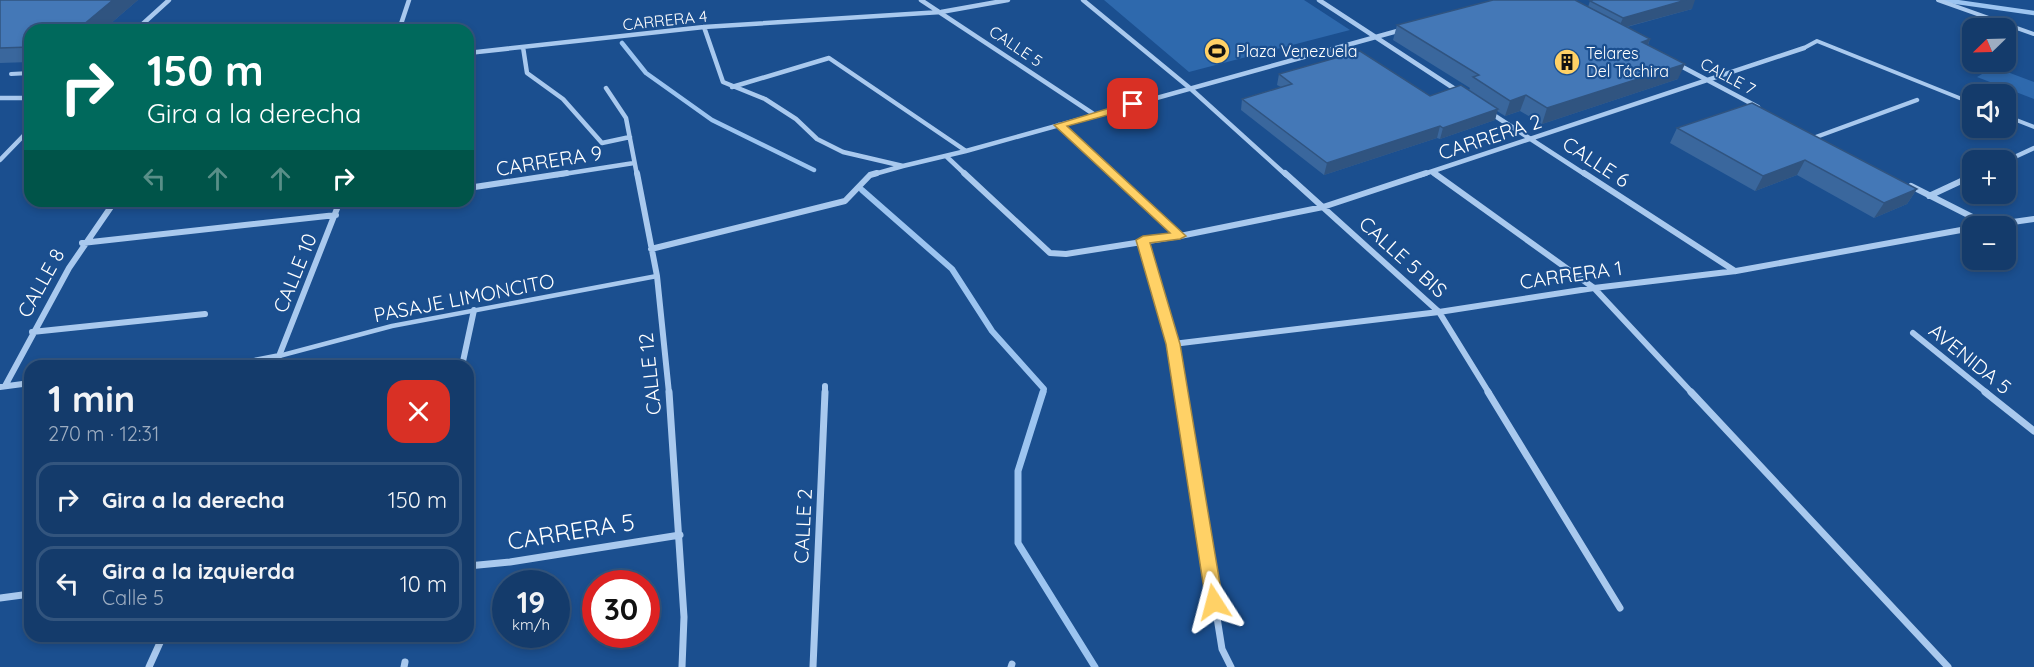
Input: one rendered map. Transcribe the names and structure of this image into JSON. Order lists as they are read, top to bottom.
{
  "streets": {
    "street": [
      "CARRERA 4",
      "CALLE 5",
      "CALLE 7",
      "CARRERA 2",
      "CARRERA 9",
      "CALLE 6",
      "CALLE 5 BIS",
      "CALLE 10",
      "CARRERA 1",
      "CALLE 8",
      "AVENIDA 5",
      "CALLE 12",
      "CALLE 2",
      "CARRERA 5"
    ],
    "lane": ["PASAJE LIMONCITO"]
  },
  "crossings": [
    ["CARRERA 4", "CALLE 5"],
    ["CALLE 7", "CARRERA 2"],
    ["CARRERA 2", "CALLE 6"],
    ["CARRERA 2", "CALLE 5 BIS"],
    ["CARRERA 9", "CALLE 12"],
    ["CALLE 6", "CARRERA 1"],
    ["CALLE 5 BIS", "CARRERA 1"],
    ["CALLE 10", "PASAJE LIMONCITO"],
    ["PASAJE LIMONCITO", "CALLE 12"],
    ["CALLE 12", "CARRERA 5"]
  ],
  "places": {
    "sports": ["Plaza Venezuela"],
    "building": ["Telares Del Táchira"]
  },
  "north": "bottom left",
  "page": {
    "map_buttons": ["+", "−"],
    "turn": ["150 m", "Gira a la derecha"],
    "heading": ["1 min", "270 m · 12:31"],
    "list": [
      {
        "name": "Gira a la derecha",
        "value": "150 m"
      },
      {
        "name": "Gira a la izquierda",
        "note": "Calle 5",
        "value": "10 m"
      }
    ],
    "speed": "19 km/h",
    "limit": "30"
  }
}
